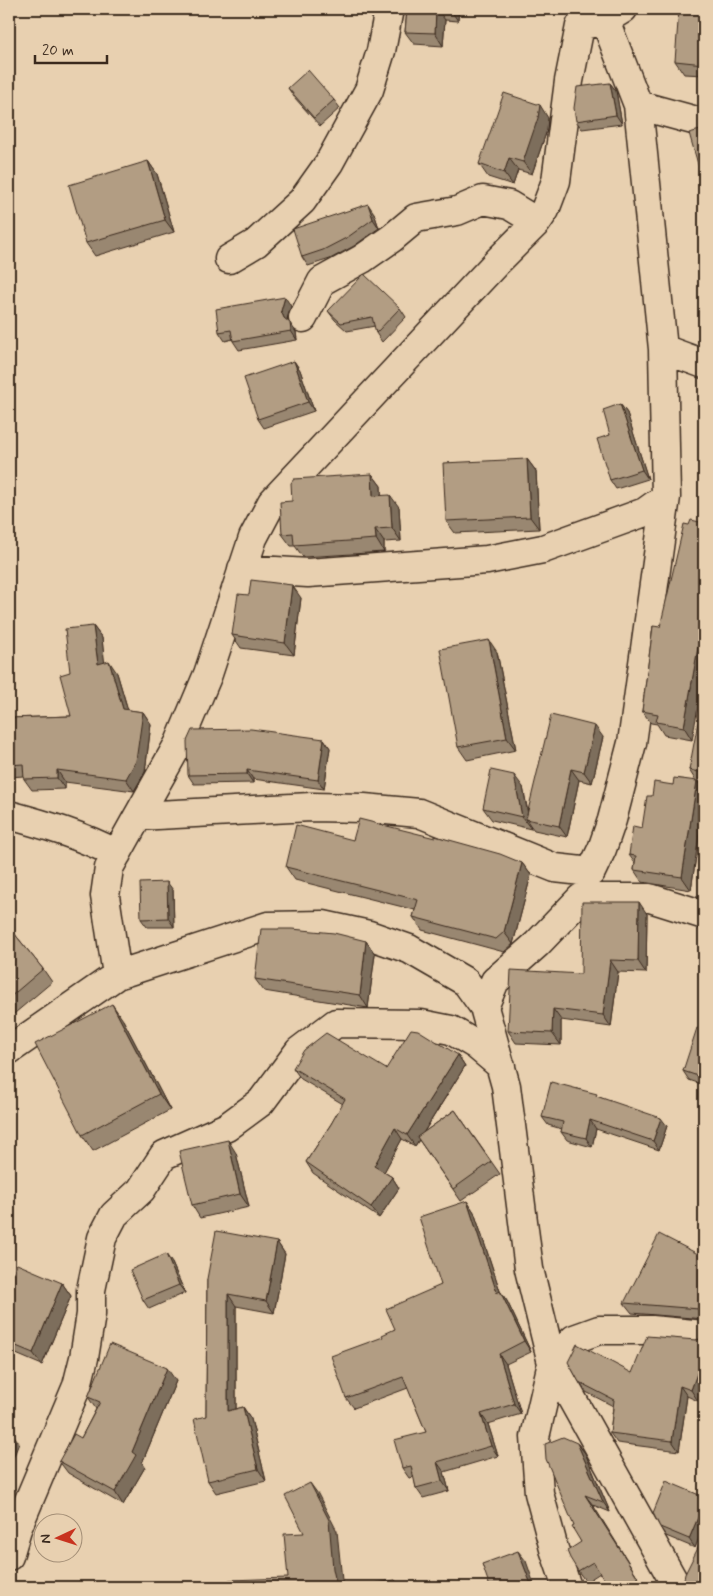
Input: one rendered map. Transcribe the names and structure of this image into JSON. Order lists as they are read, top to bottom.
{
  "scale_bar": "20 m",
  "north": "left"
}
